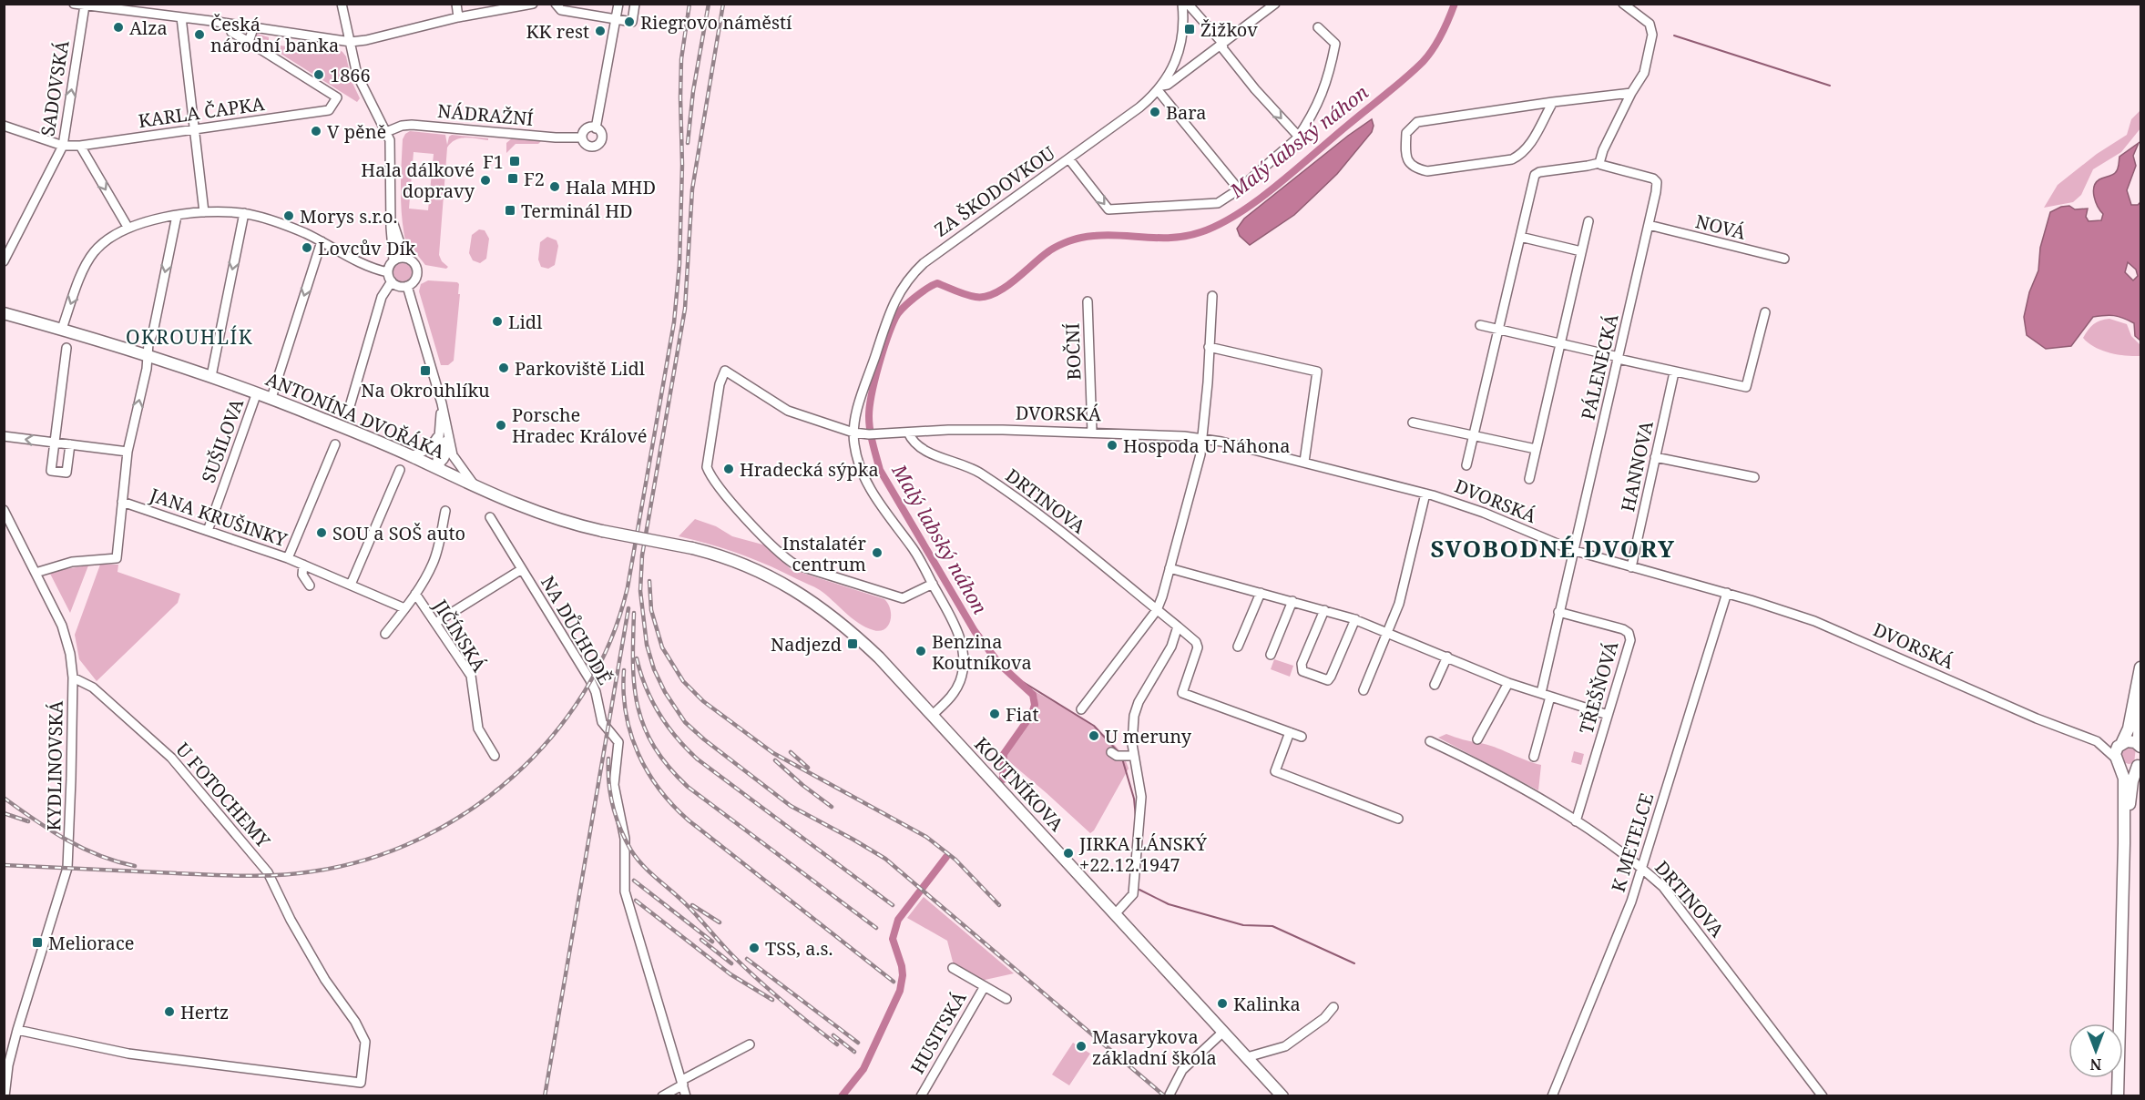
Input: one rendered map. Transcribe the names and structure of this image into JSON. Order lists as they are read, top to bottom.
{
  "streets": {
    "main road": ["DVORSKÁ", "ANTONÍNA DVOŘÁKA", "KOUTNÍKOVA"],
    "street": [
      "SADOVSKÁ",
      "KARLA ČAPKA",
      "NÁDRAŽNÍ",
      "ZA ŠKODOVKOU",
      "NOVÁ",
      "BOČNÍ",
      "PÁLENECKÁ",
      "SUŠILOVA",
      "HANNOVA",
      "DRTINOVA",
      "JANA KRUŠINKY",
      "NA DŮCHODĚ",
      "JIČÍNSKÁ",
      "TŘEŠŇOVÁ",
      "KYDLINOVSKÁ",
      "U FOTOCHEMY",
      "K METELCE",
      "HUSITSKÁ"
    ]
  },
  "crossings": [
    ["SADOVSKÁ", "KARLA ČAPKA"],
    ["ZA ŠKODOVKOU", "DVORSKÁ"],
    ["ZA ŠKODOVKOU", "KOUTNÍKOVA"],
    ["NOVÁ", "PÁLENECKÁ"],
    ["BOČNÍ", "DVORSKÁ"],
    ["PÁLENECKÁ", "DVORSKÁ"],
    ["PÁLENECKÁ", "TŘEŠŇOVÁ"],
    ["DVORSKÁ", "HANNOVA"],
    ["DVORSKÁ", "DRTINOVA"],
    ["DVORSKÁ", "K METELCE"],
    ["ANTONÍNA DVOŘÁKA", "SUŠILOVA"],
    ["ANTONÍNA DVOŘÁKA", "KOUTNÍKOVA"],
    ["SUŠILOVA", "JANA KRUŠINKY"],
    ["DRTINOVA", "TŘEŠŇOVÁ"],
    ["DRTINOVA", "K METELCE"],
    ["KYDLINOVSKÁ", "U FOTOCHEMY"]
  ],
  "one_way": ["SADOVSKÁ"],
  "districts": ["OKROUHLÍK", "SVOBODNÉ DVORY"],
  "water": ["Malý labský náhon"],
  "places": {
    "other": [
      "Riegrovo náměstí",
      "Alza",
      "KK rest",
      "Česká národní banka",
      "1866",
      "Bara",
      "V pěně",
      "Hala dálkové dopravy",
      "Hala MHD",
      "Morys s.r.o.",
      "Lovcův Dík",
      "Lidl",
      "Parkoviště Lidl",
      "Porsche Hradec Králové",
      "Hospoda U Náhona",
      "Hradecká sýpka",
      "SOU a SOŠ auto",
      "Instalatér centrum",
      "Benzina Koutníkova",
      "Fiat",
      "U meruny",
      "JIRKA LÁNSKÝ +22.12.1947",
      "TSS, a.s.",
      "Kalinka",
      "Hertz",
      "Masarykova základní škola"
    ],
    "transit": [
      "Žižkov",
      "F1",
      "F2",
      "Terminál HD",
      "Na Okrouhlíku",
      "Nadjezd",
      "Meliorace"
    ]
  },
  "north": "bottom"
}
